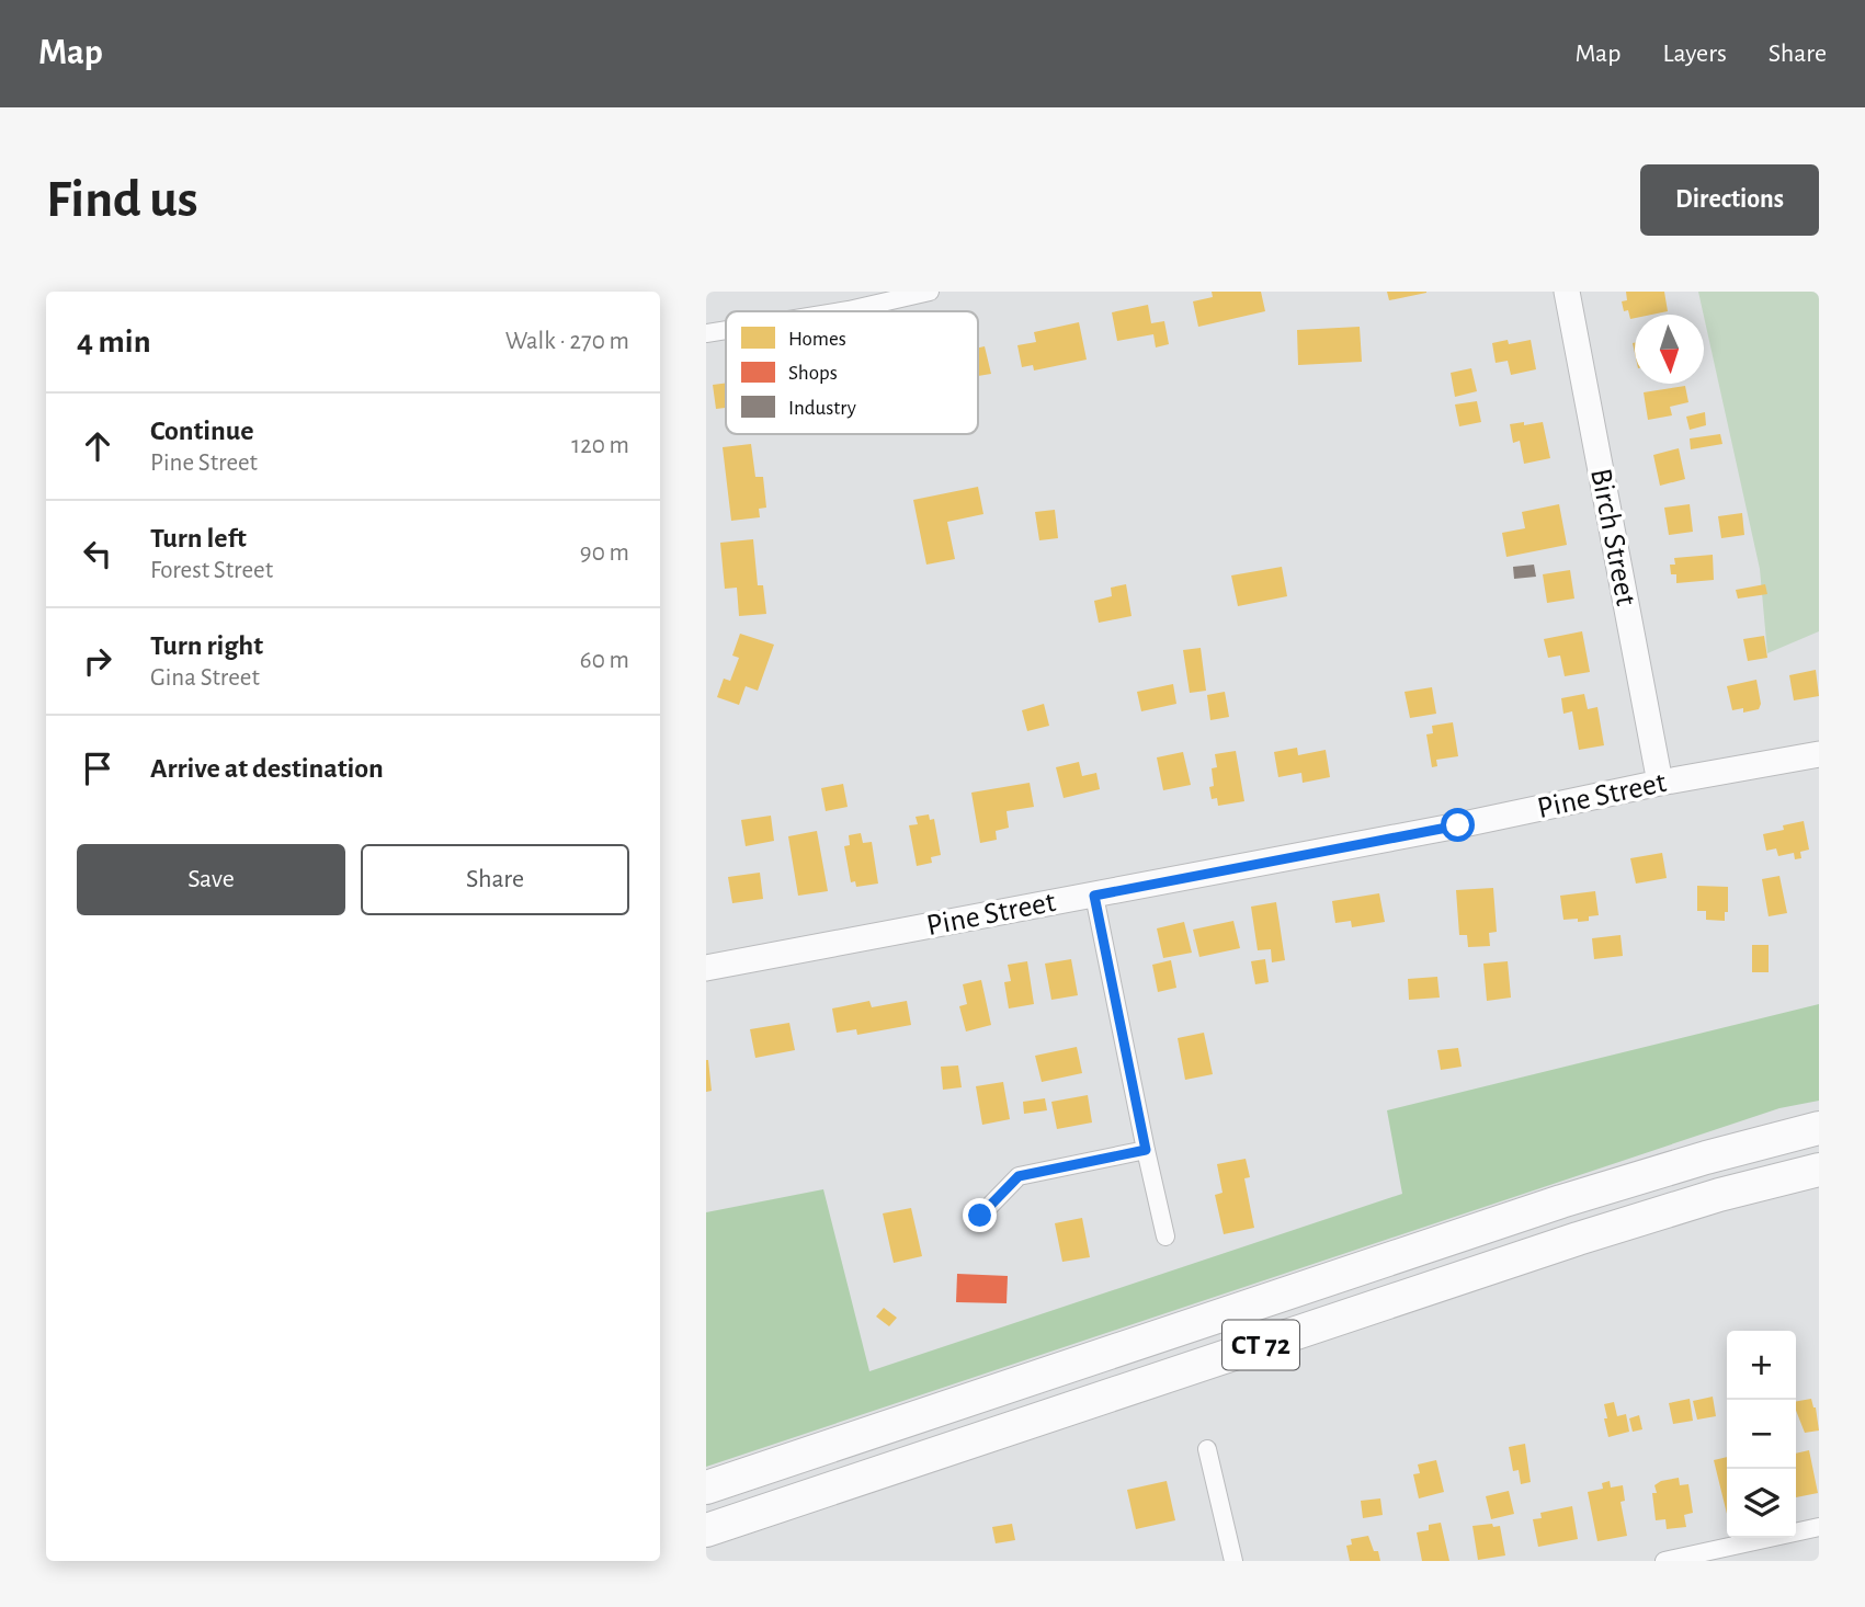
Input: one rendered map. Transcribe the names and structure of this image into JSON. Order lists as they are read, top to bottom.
{
  "streets": {
    "highway": ["CT 72"],
    "main road": ["Birch Street", "Pine Street"]
  },
  "crossings": [
    ["Birch Street", "Pine Street"]
  ],
  "legend": ["Homes", "Shops", "Industry"],
  "north": "bottom",
  "page": {
    "header": "Map",
    "nav": ["Map", "Layers", "Share"],
    "buttons": [
      "Directions",
      ["Save", "Share"]
    ],
    "title": "Find us",
    "heading": ["4 min", "Walk · 270 m"],
    "list": [
      ["Continue", "Pine Street", "120 m"],
      ["Turn left", "Forest Street", "90 m"],
      ["Turn right", "Gina Street", "60 m"],
      "Arrive at destination"
    ],
    "map_buttons": ["+", "−"]
  }
}
